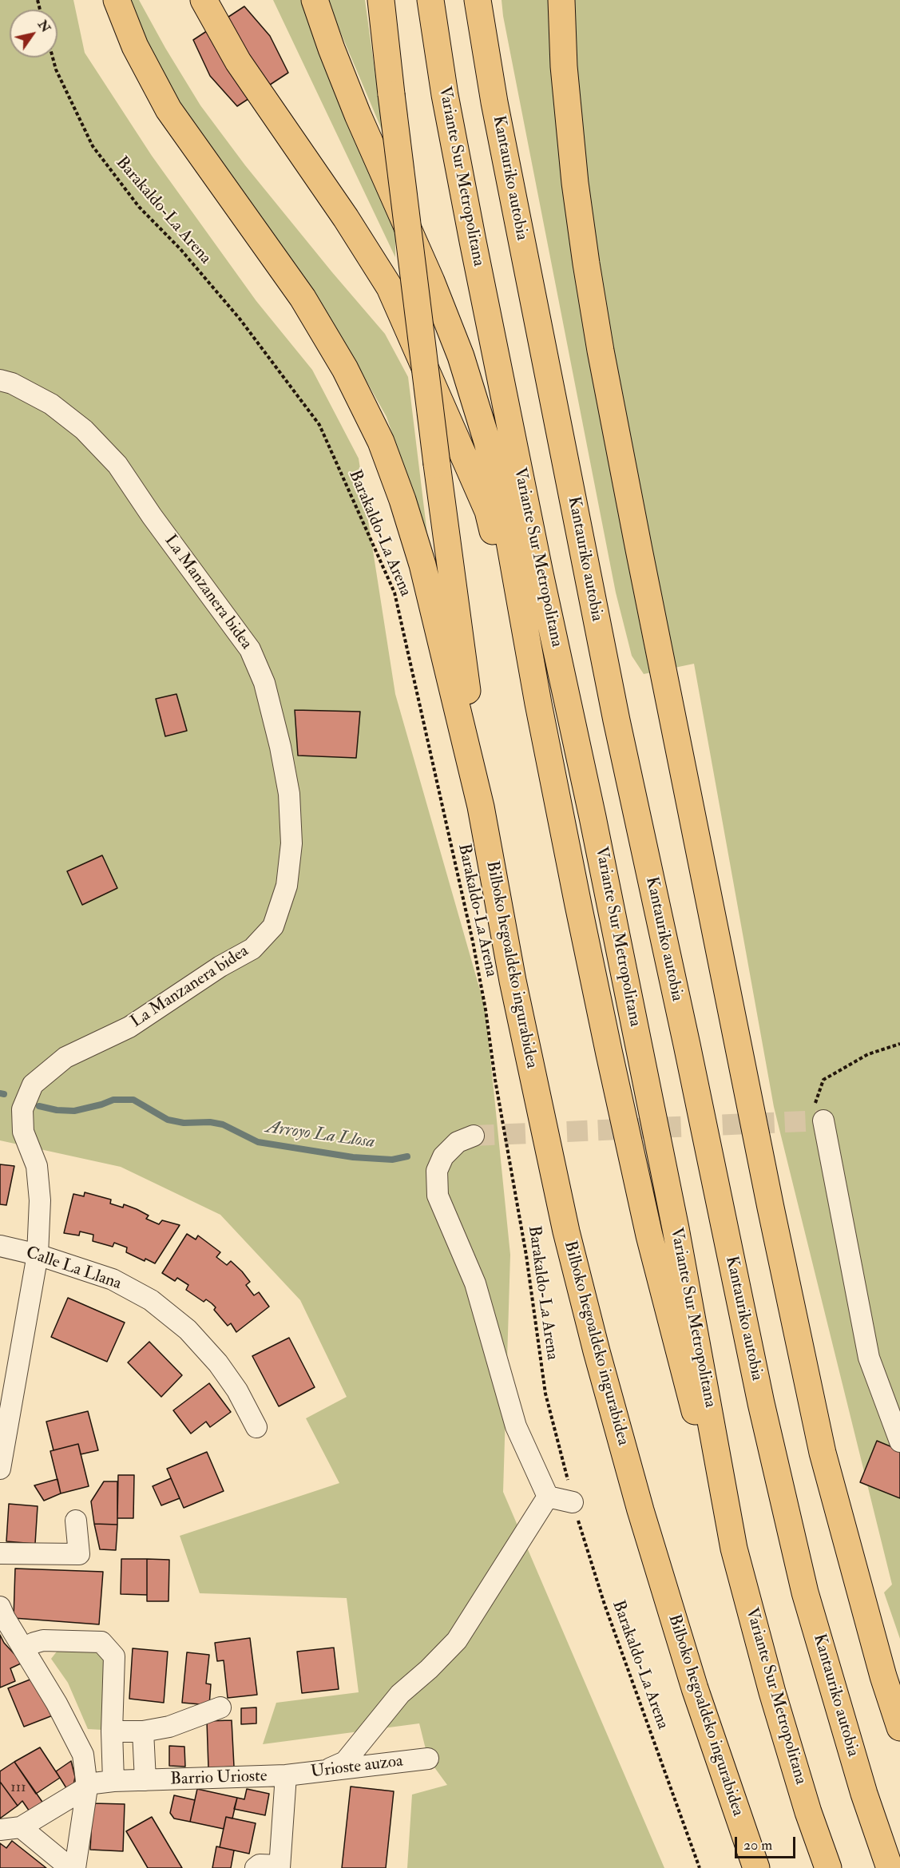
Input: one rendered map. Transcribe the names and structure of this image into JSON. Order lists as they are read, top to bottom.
{
  "streets": {
    "highway": ["Variante Sur Metropolitana", "Kantauriko autobia", "Bilboko hegoaldeko ingurabidea"],
    "street": [
      "La Manzanera bidea",
      "Calle La Llana",
      "Urioste auzoa",
      "Barrio Urioste"
    ],
    "path": ["Barakaldo-La Arena"]
  },
  "crossings": [
    ["La Manzanera bidea", "Calle La Llana"],
    ["Urioste auzoa", "Barrio Urioste"]
  ],
  "water": ["Arroyo La Llosa"],
  "house_numbers": ["111"],
  "scale_bar": "20 m",
  "north": "top right"
}
